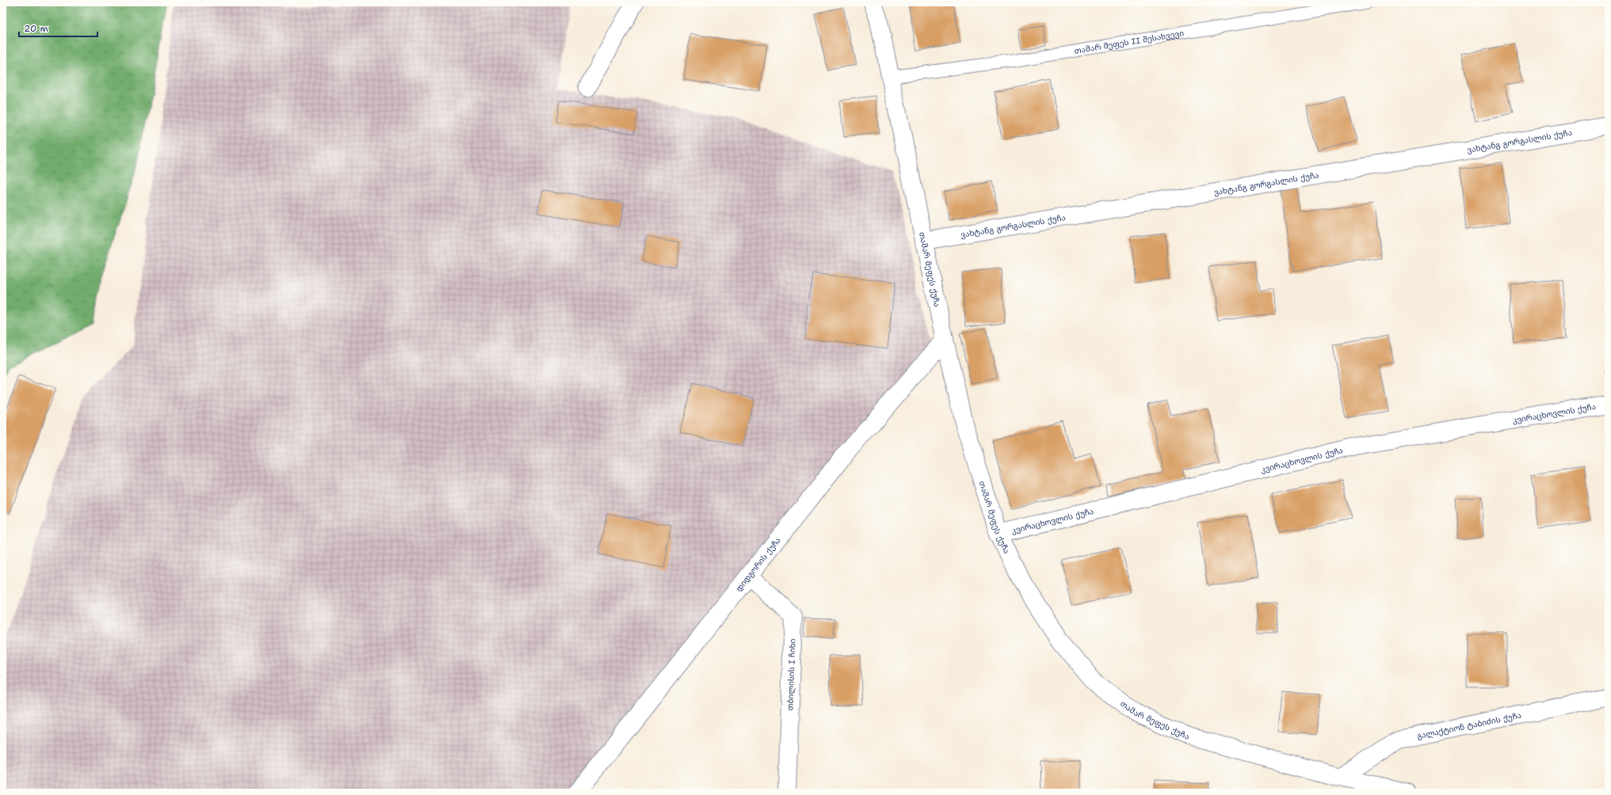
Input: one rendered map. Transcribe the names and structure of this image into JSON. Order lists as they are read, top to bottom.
{
  "streets": {
    "street": [
      "ვახტანგ გორგასლის ქუჩა",
      "თამარ მეფეს ქუჩა",
      "კვირაცხოვლის ქუჩა",
      "დიდგორის ქუჩა",
      "თბილისის I ჩიხი",
      "გალაქტიონ ტაბიძის ქუჩა"
    ],
    "lane": ["თამარ მეფეს II შესახვევი"]
  },
  "crossings": [
    ["თამარ მეფეს II შესახვევი", "თამარ მეფეს ქუჩა"],
    ["ვახტანგ გორგასლის ქუჩა", "თამარ მეფეს ქუჩა"],
    ["თამარ მეფეს ქუჩა", "კვირაცხოვლის ქუჩა"],
    ["თამარ მეფეს ქუჩა", "დიდგორის ქუჩა"],
    ["თამარ მეფეს ქუჩა", "გალაქტიონ ტაბიძის ქუჩა"],
    ["დიდგორის ქუჩა", "თბილისის I ჩიხი"]
  ],
  "scale_bar": "20 m"
}
